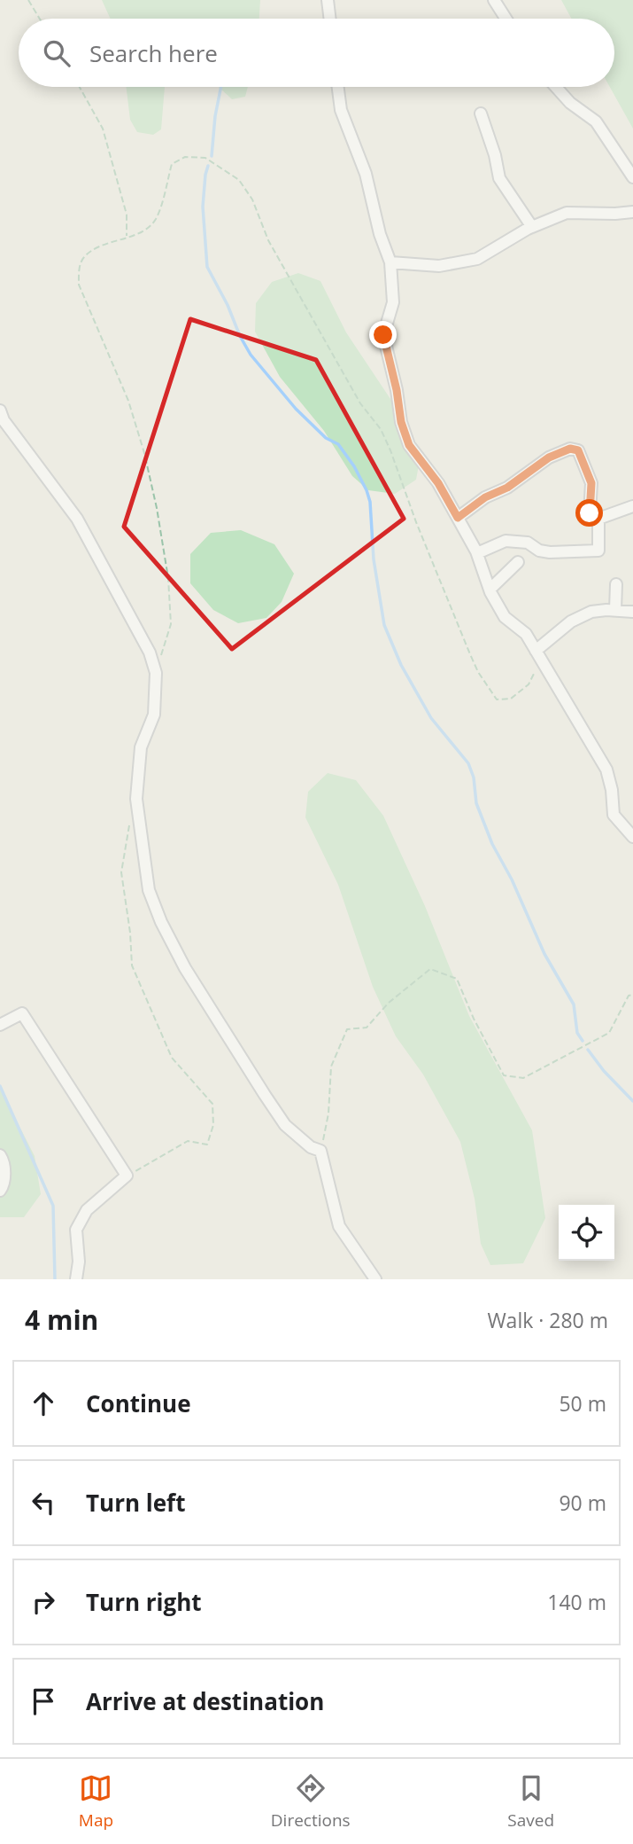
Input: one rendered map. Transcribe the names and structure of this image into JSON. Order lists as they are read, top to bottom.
{
  "page": {
    "search": "Search here",
    "heading": ["4 min", "Walk · 280 m"],
    "list": [
      ["Continue", "50 m"],
      ["Turn left", "90 m"],
      ["Turn right", "140 m"],
      "Arrive at destination"
    ],
    "nav": ["Map", "Directions", "Saved"]
  }
}
